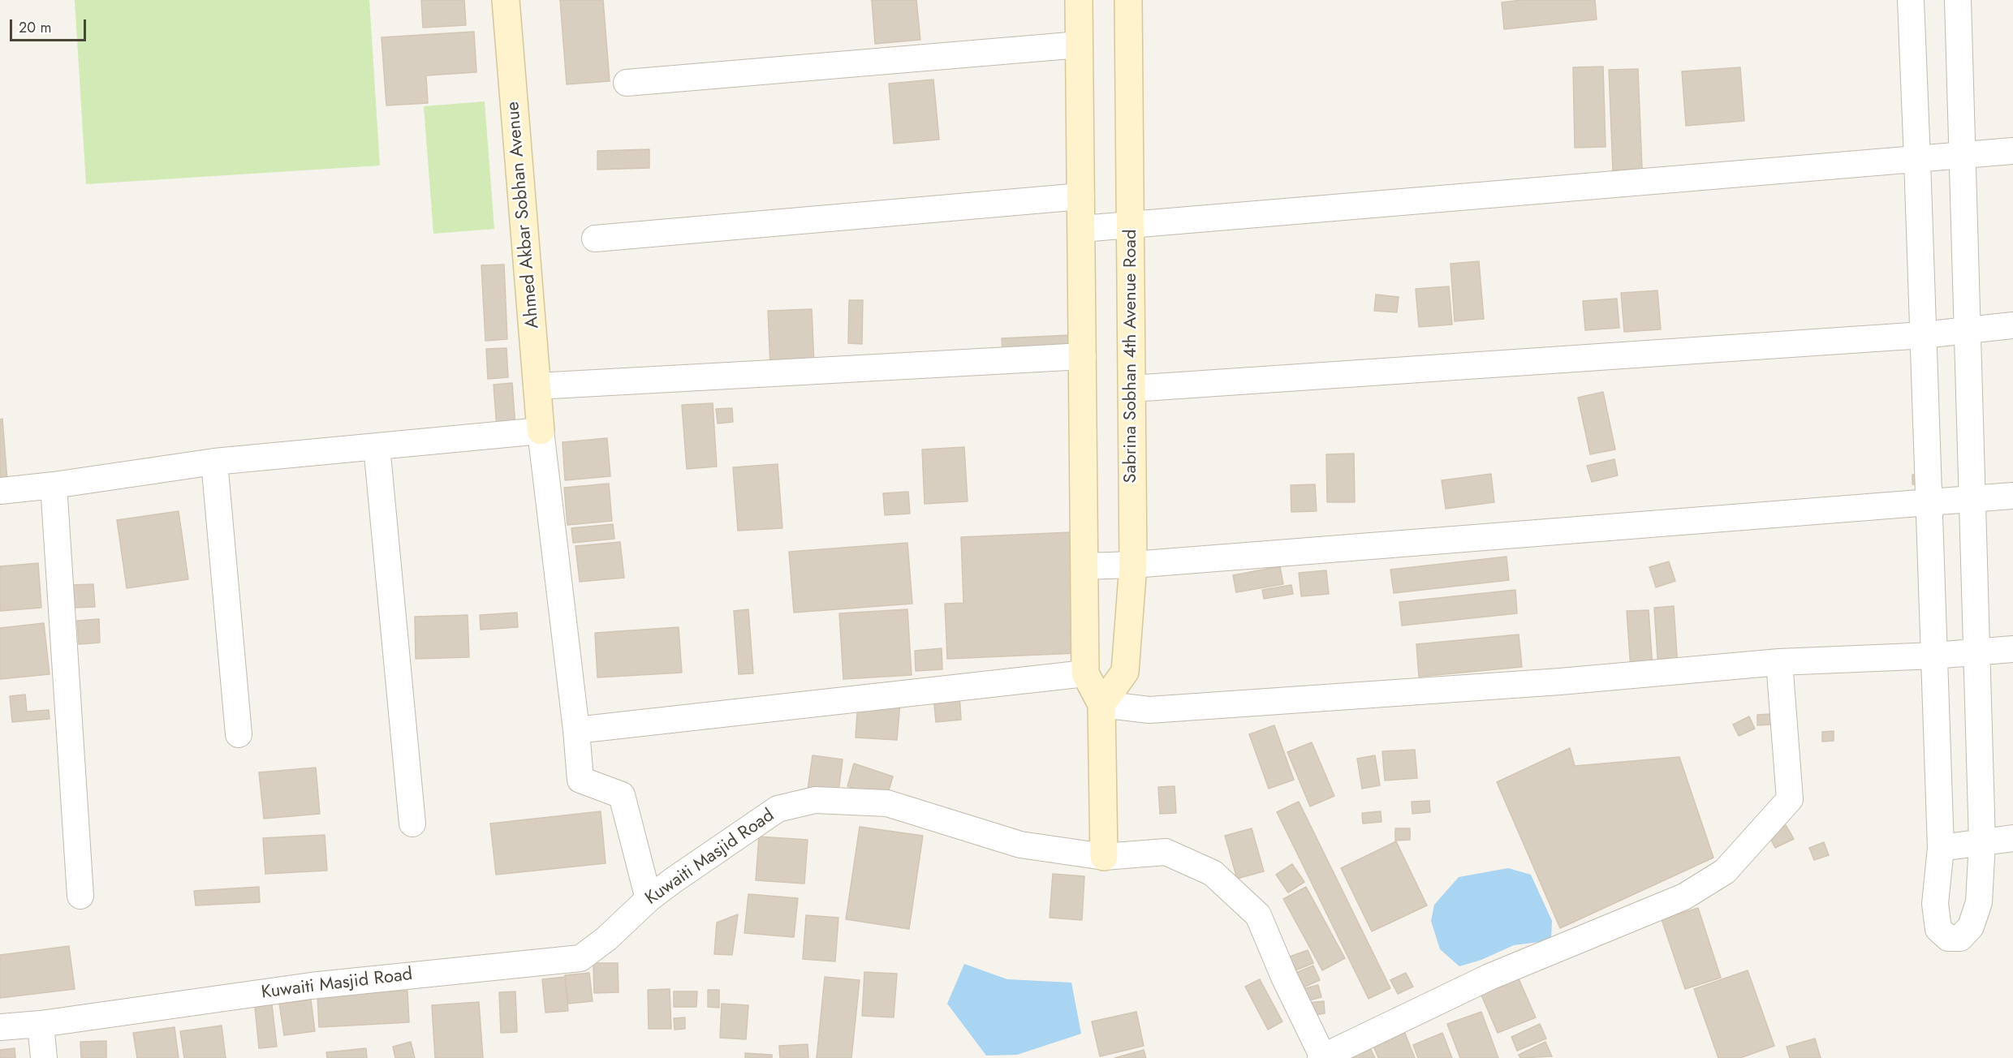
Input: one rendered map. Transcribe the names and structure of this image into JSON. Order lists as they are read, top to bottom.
{
  "streets": {
    "street": ["Ahmed Akbar Sobhan Avenue", "Sabrina Sobhan 4th Avenue Road", "Kuwaiti Masjid Road"]
  },
  "scale_bar": "20 m"
}
